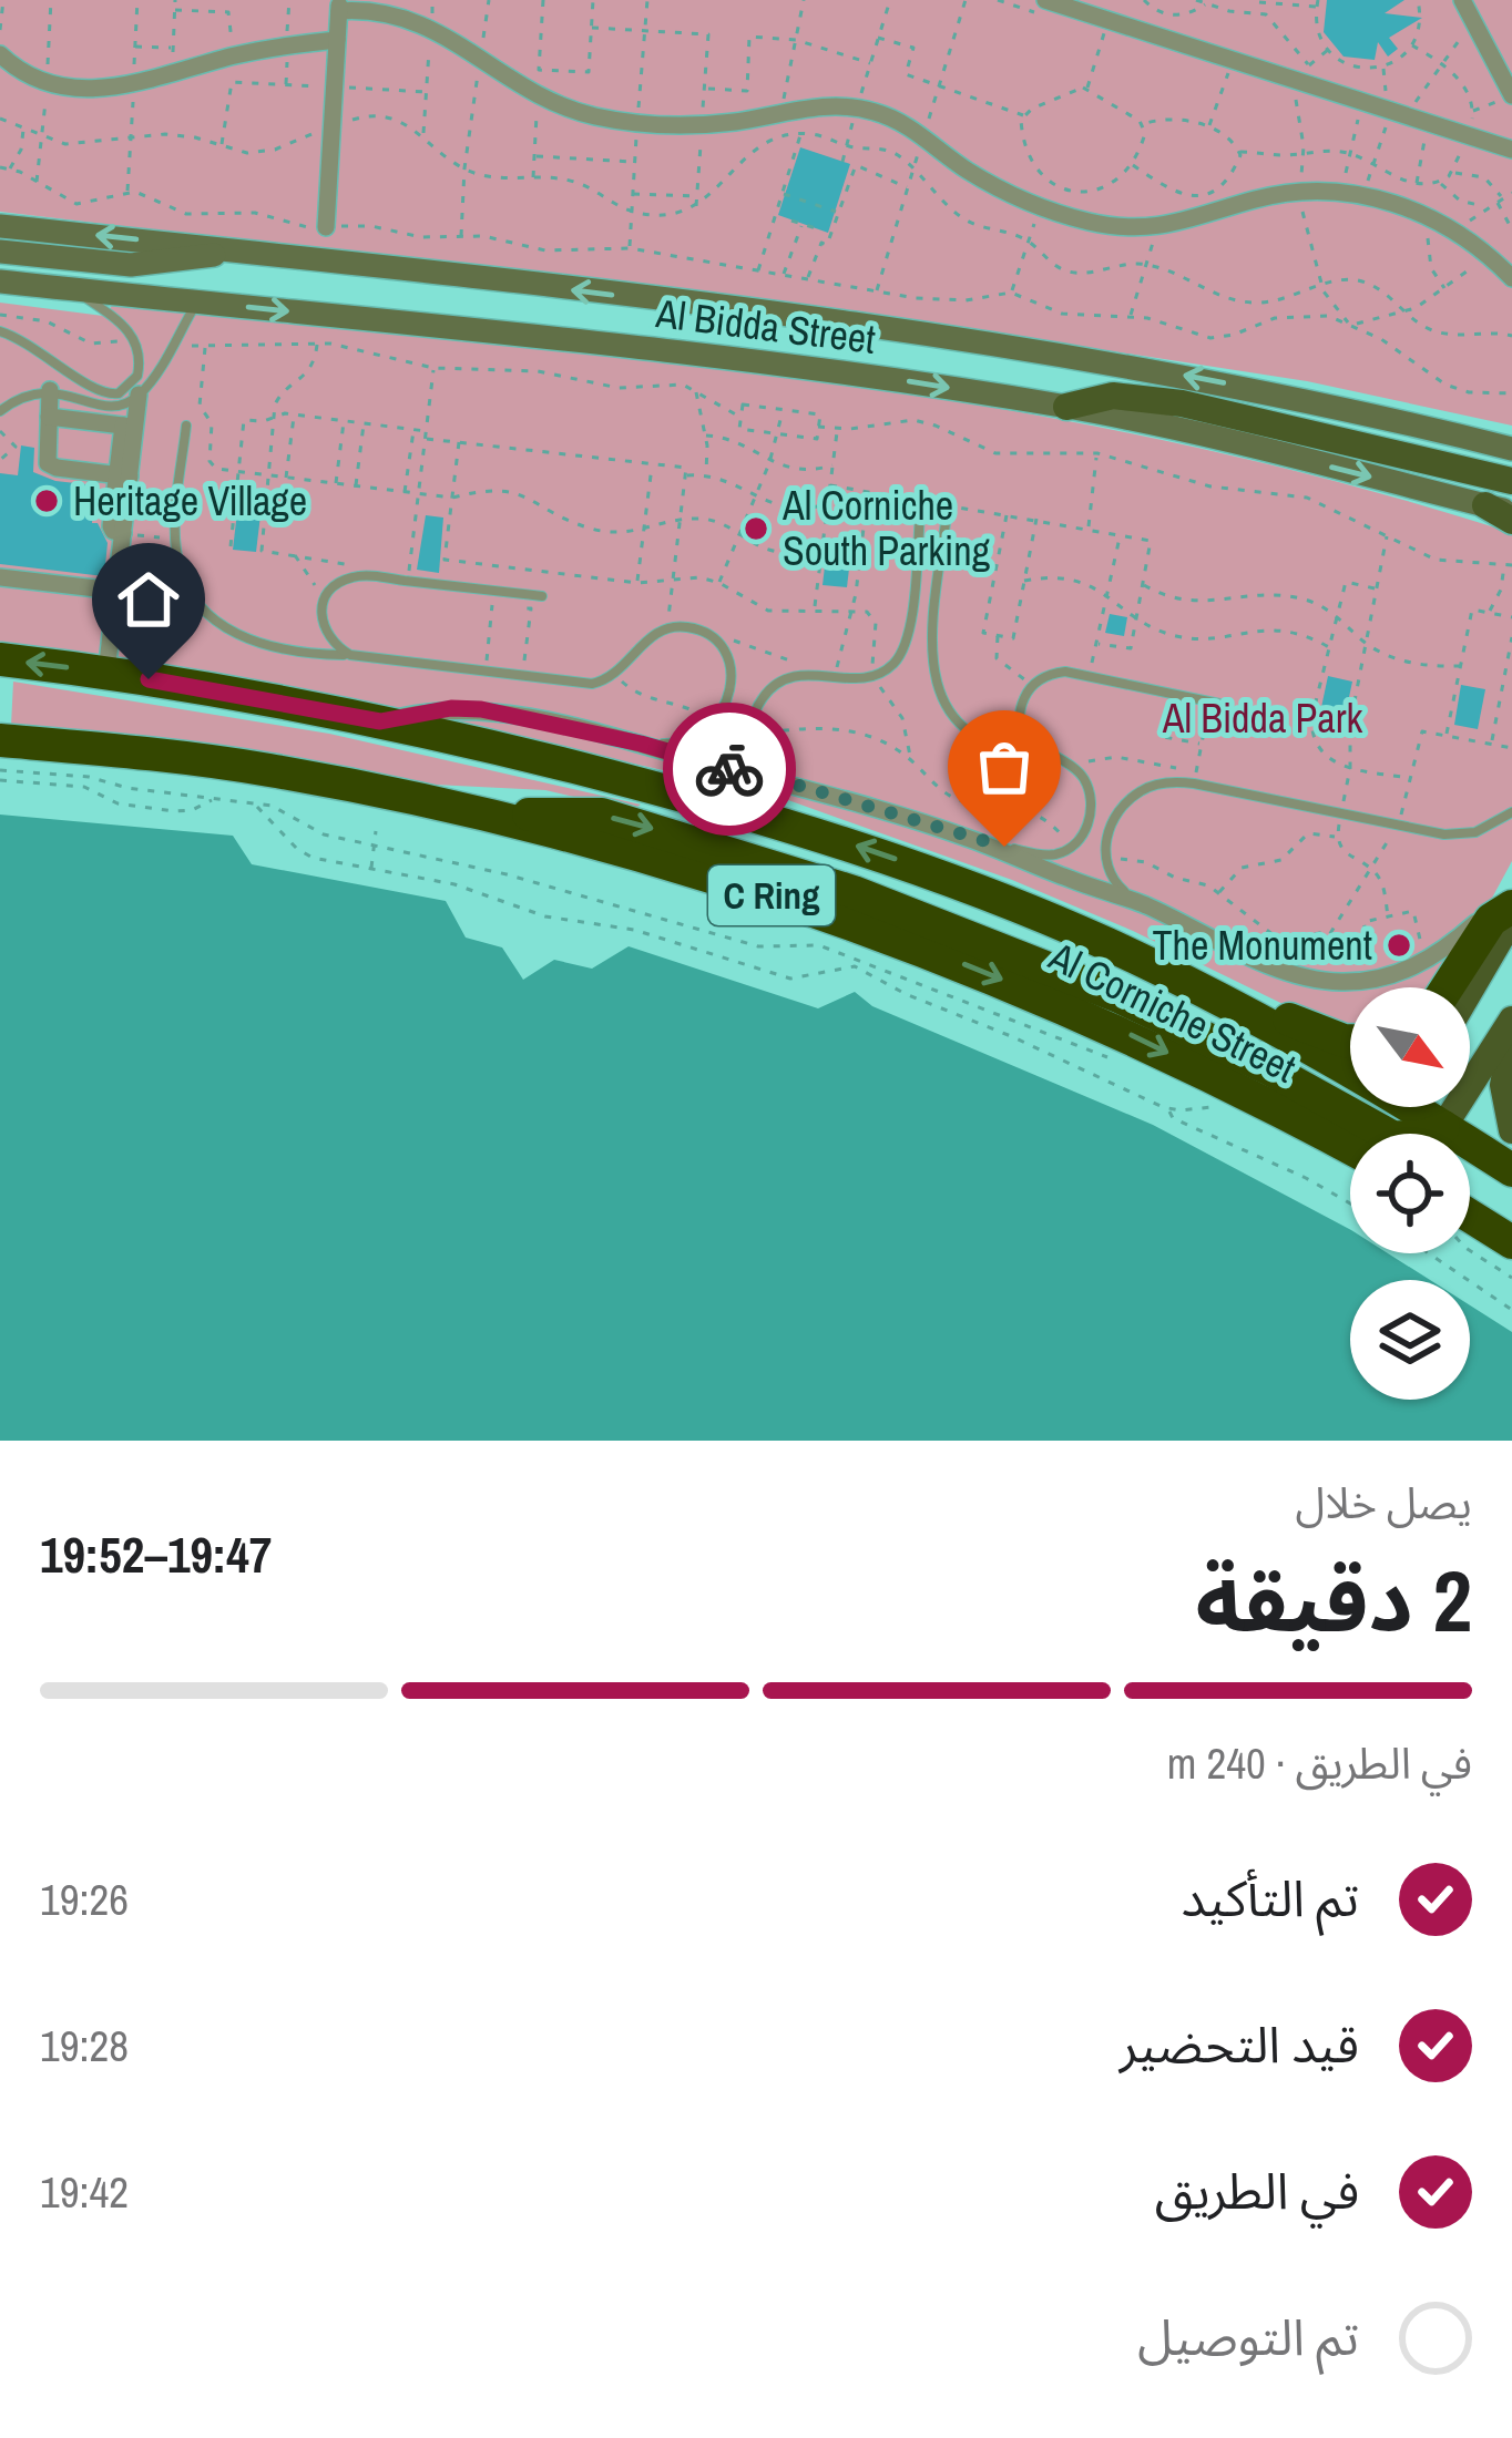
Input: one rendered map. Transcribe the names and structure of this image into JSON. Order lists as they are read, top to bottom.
{
  "streets": {
    "highway": ["C Ring", "Al Corniche Street"],
    "main road": ["Al Bidda Street"]
  },
  "parks": ["Al Bidda Park"],
  "places": ["Heritage Village", "Al Corniche South Parking", "The Monument"],
  "north": "bottom right",
  "page": {
    "heading": ["2 دقيقة", "يصل خلال", "19:47–19:52"],
    "bar": "في الطريق · 240 m",
    "list": [
      ["تم التأكيد", "19:26"],
      ["قيد التحضير", "19:28"],
      ["في الطريق", "19:42"],
      "تم التوصيل"
    ]
  }
}
